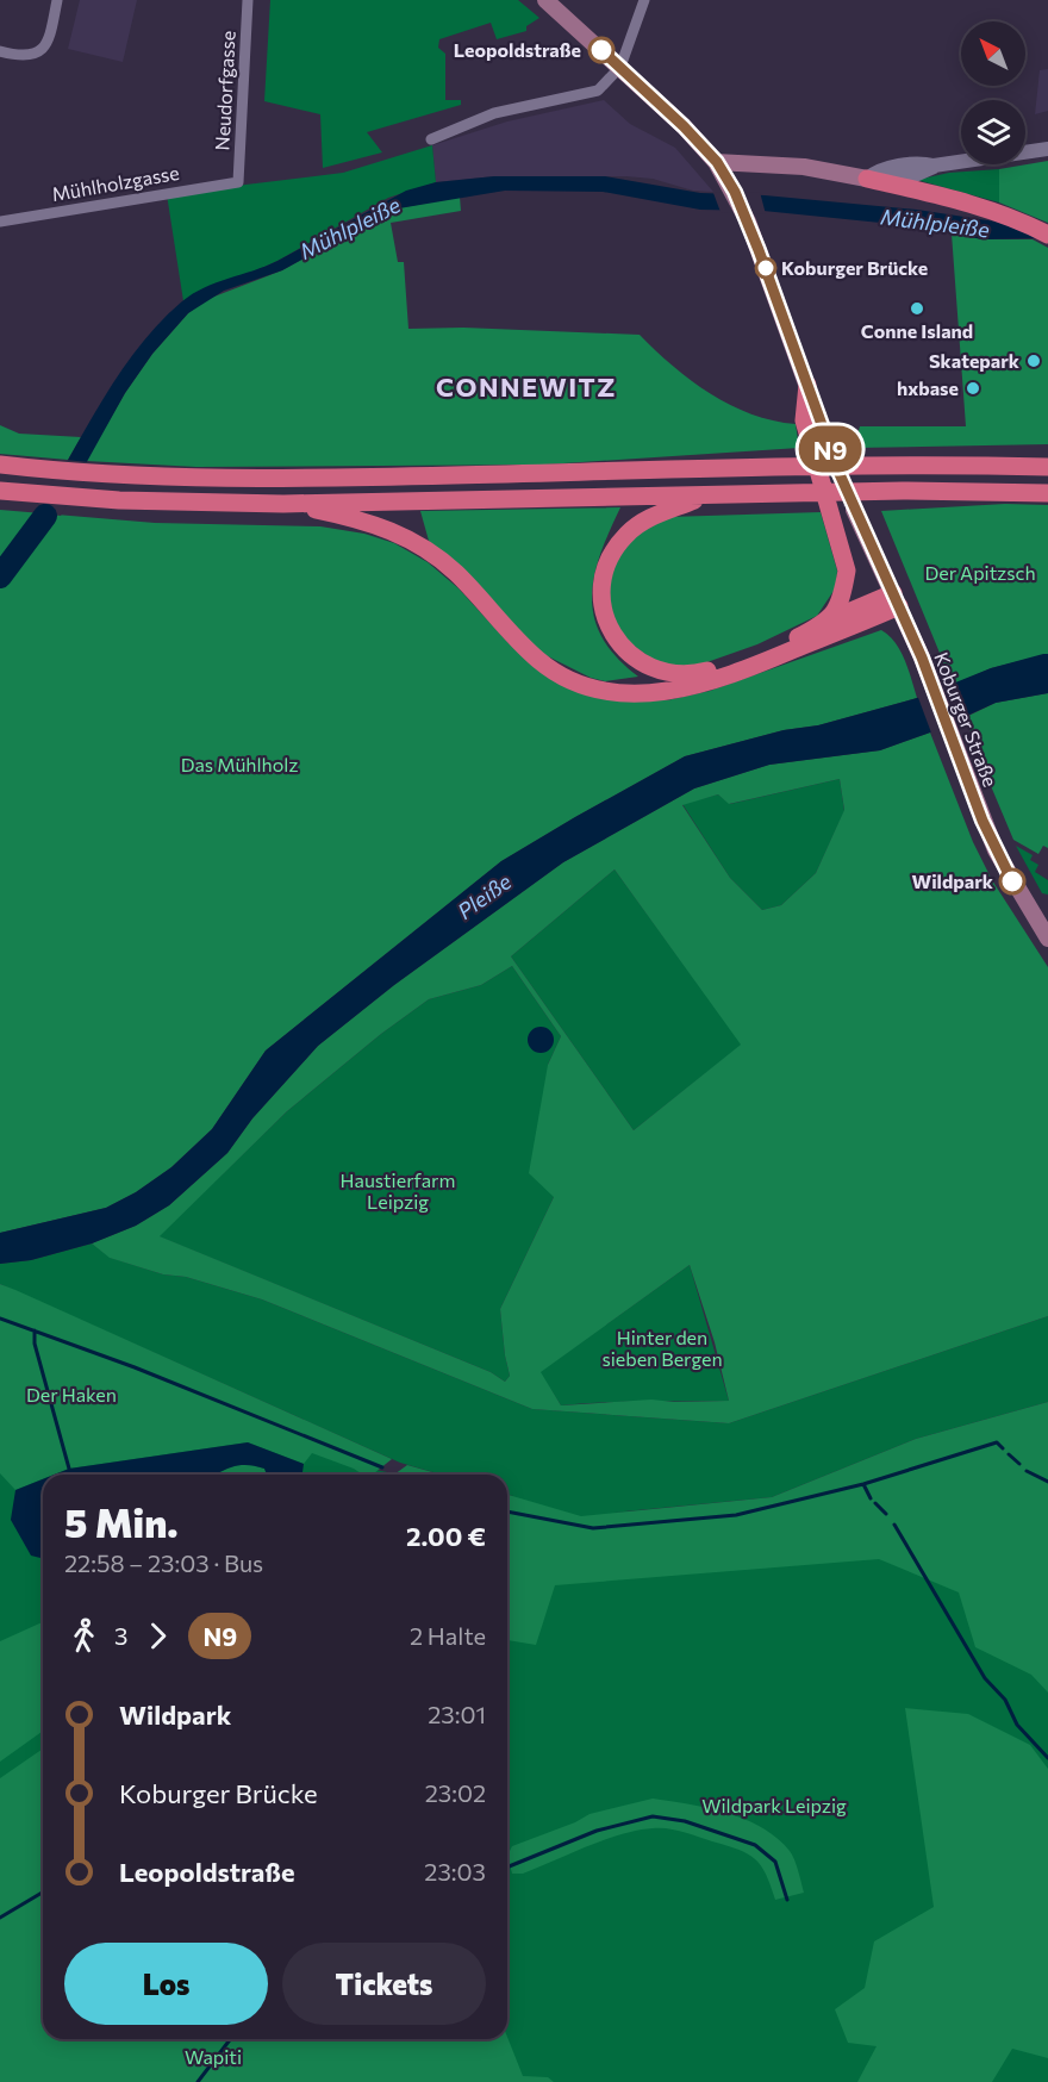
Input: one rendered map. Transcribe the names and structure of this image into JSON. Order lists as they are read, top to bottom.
{
  "streets": {
    "main road": ["Koburger Straße"],
    "street": ["Neudorfgasse", "Mühlholzgasse"]
  },
  "crossings": [
    ["Neudorfgasse", "Mühlholzgasse"]
  ],
  "districts": ["CONNEWITZ"],
  "water": ["Mühlpleiße", "Pleiße"],
  "parks": [
    "Der Apitzsch",
    "Das Mühlholz",
    "Haustierfarm Leipzig",
    "Hinter den sieben Bergen",
    "Der Haken",
    "Wildpark Leipzig",
    "Wapiti"
  ],
  "places": [
    "Leopoldstraße",
    "Koburger Brücke",
    "Conne Island",
    "Skatepark",
    "hxbase",
    "Wildpark"
  ],
  "lines": ["bus line N9"],
  "north": "top left",
  "page": {
    "on_map": "N9",
    "heading": ["5 Min.", "22:58 – 23:03 · Bus", "2.00 €"],
    "legs": ["3", "N9", "2 Halte"],
    "list": [
      {
        "name": "Wildpark",
        "value": "23:01"
      },
      {
        "name": "Koburger Brücke",
        "value": "23:02"
      },
      {
        "name": "Leopoldstraße",
        "value": "23:03"
      }
    ],
    "buttons": ["Los", "Tickets"]
  }
}
